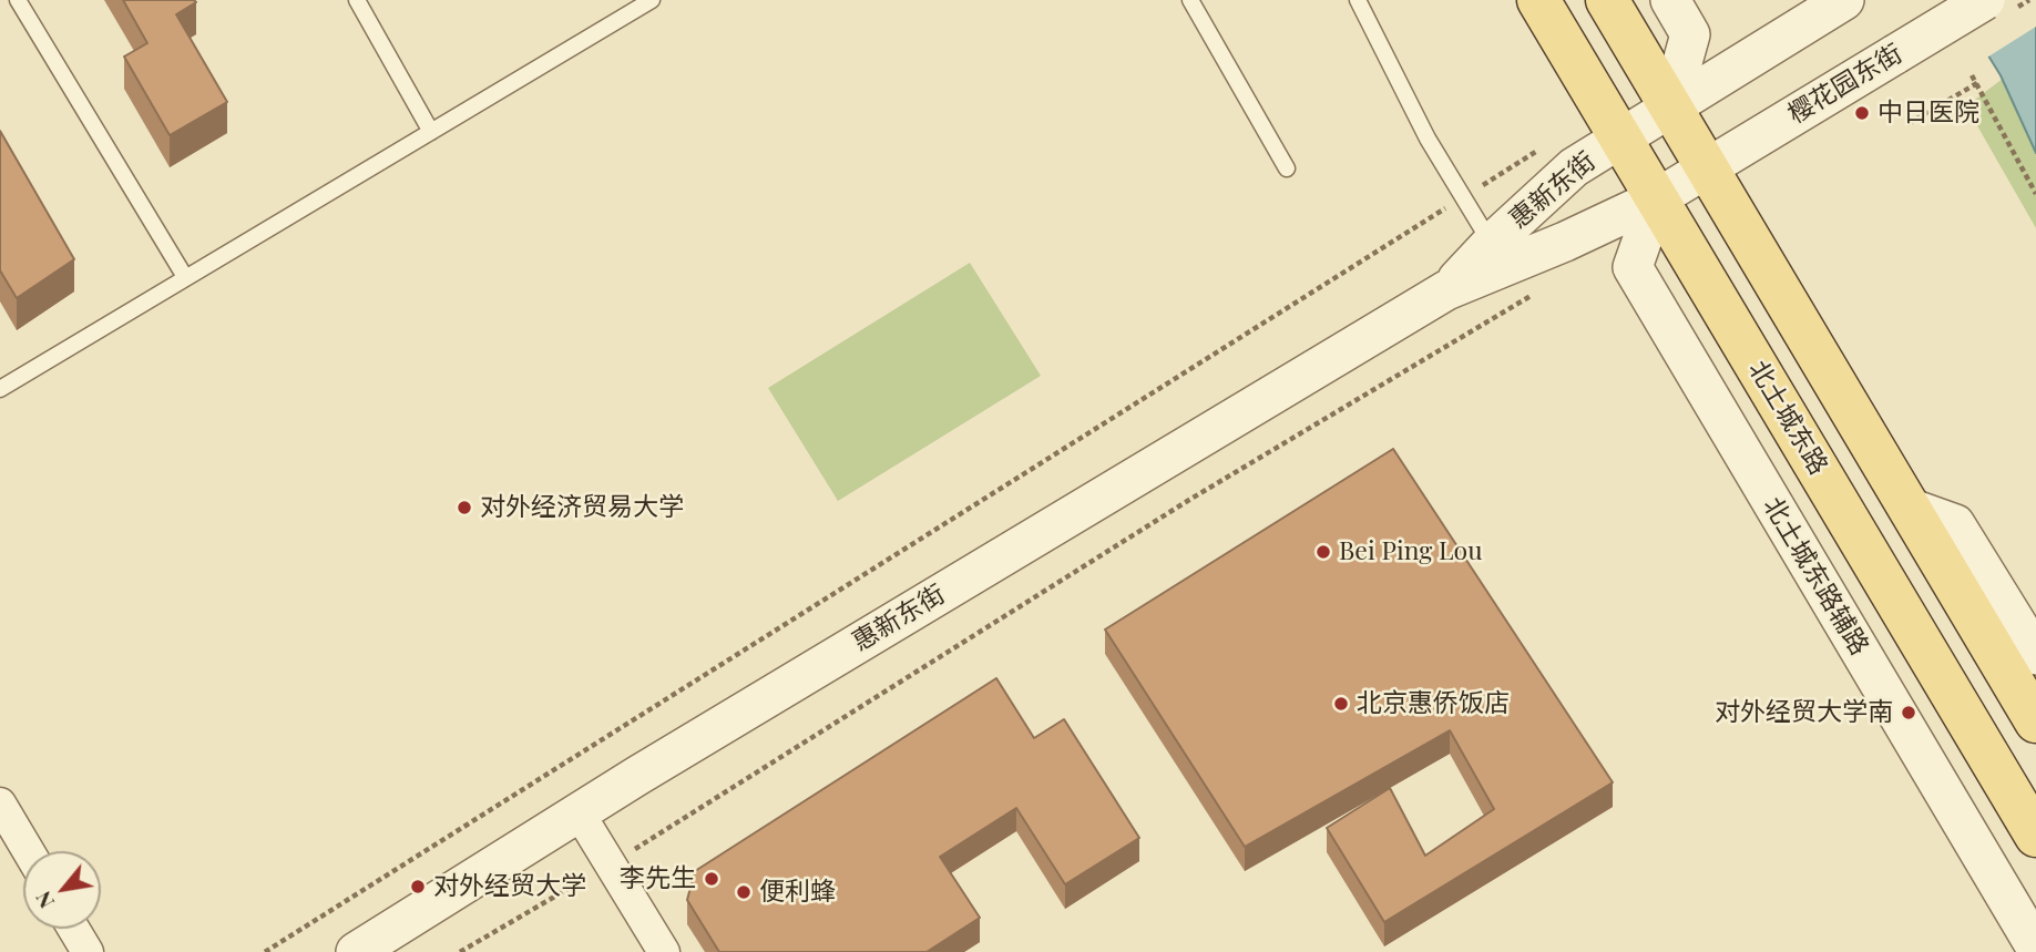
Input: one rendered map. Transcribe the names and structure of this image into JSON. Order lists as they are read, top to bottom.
{
  "streets": {
    "main road": ["北土城东路"],
    "street": ["樱花园东街", "惠新东街", "北土城东路辅路"]
  },
  "crossings": [
    ["樱花园东街", "惠新东街"],
    ["惠新东街", "北土城东路"],
    ["惠新东街", "北土城东路辅路"],
    ["北土城东路", "北土城东路辅路"]
  ],
  "places": [
    "中日医院",
    "对外经济贸易大学",
    "Bei Ping Lou",
    "北京惠侨饭店",
    "对外经贸大学南",
    "李先生",
    "对外经贸大学",
    "便利蜂"
  ],
  "north": "bottom left"
}
